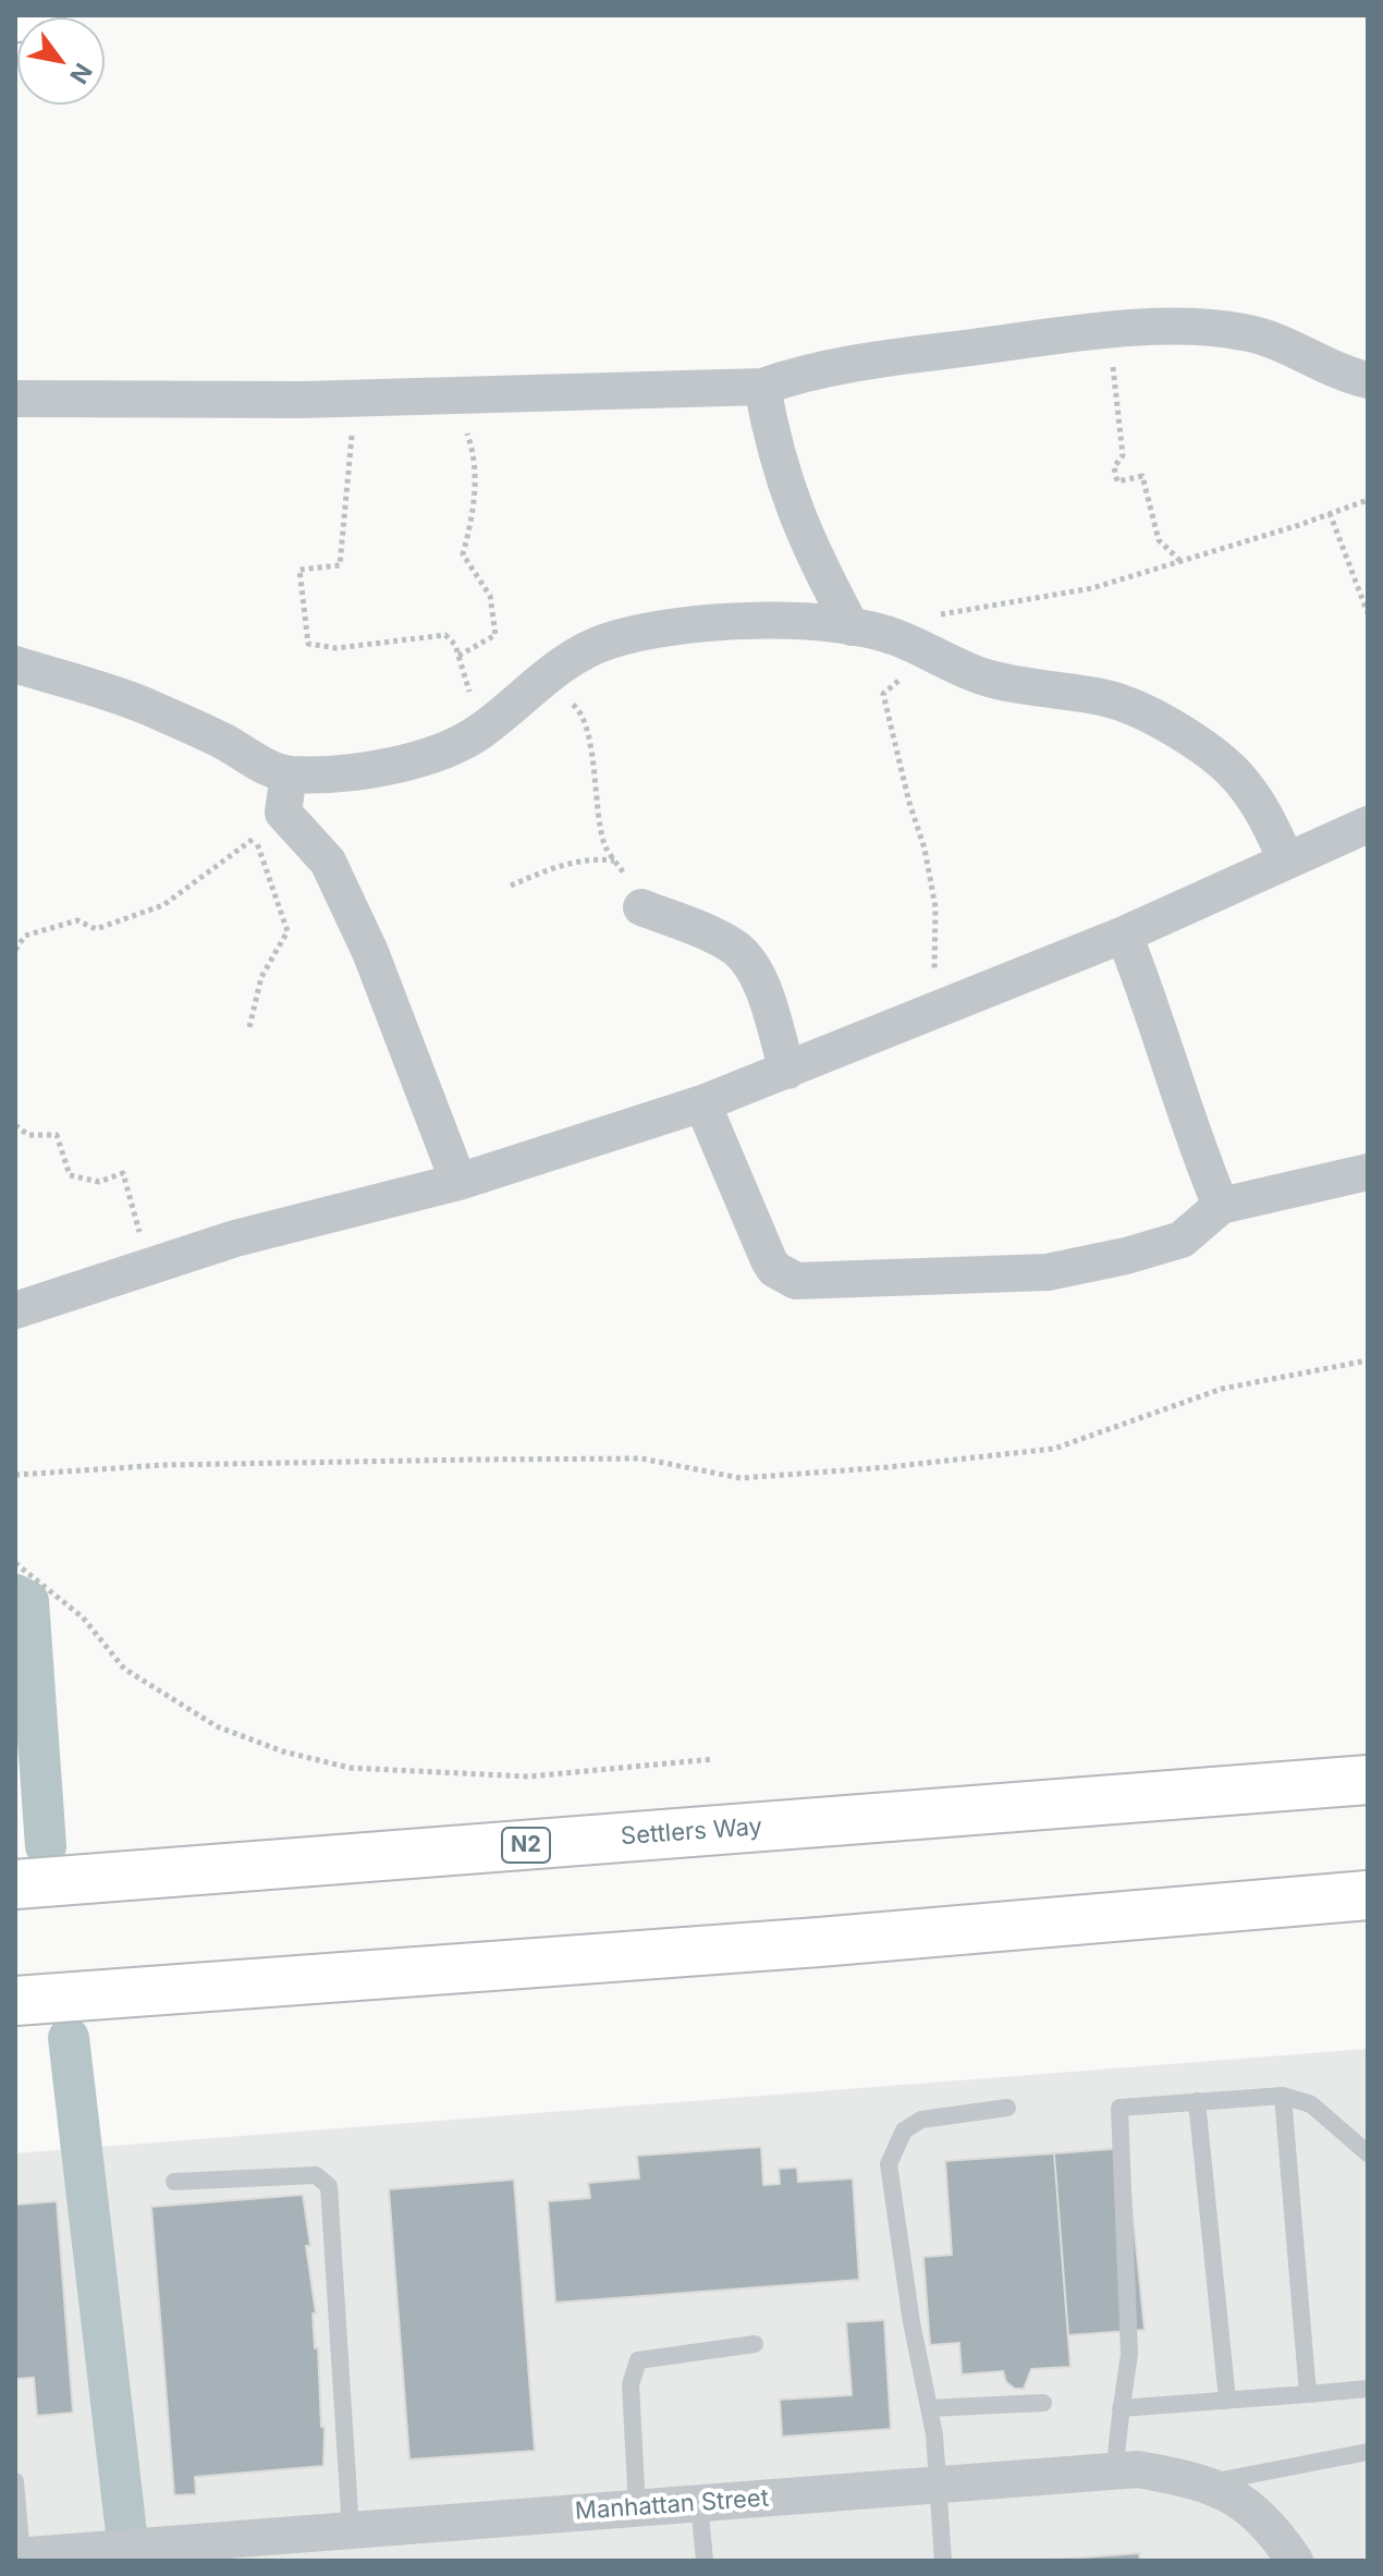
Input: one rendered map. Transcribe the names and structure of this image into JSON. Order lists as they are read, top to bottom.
{
  "streets": {
    "main road": ["Settlers Way", "N2"],
    "street": ["Manhattan Street"]
  },
  "north": "bottom right"
}
